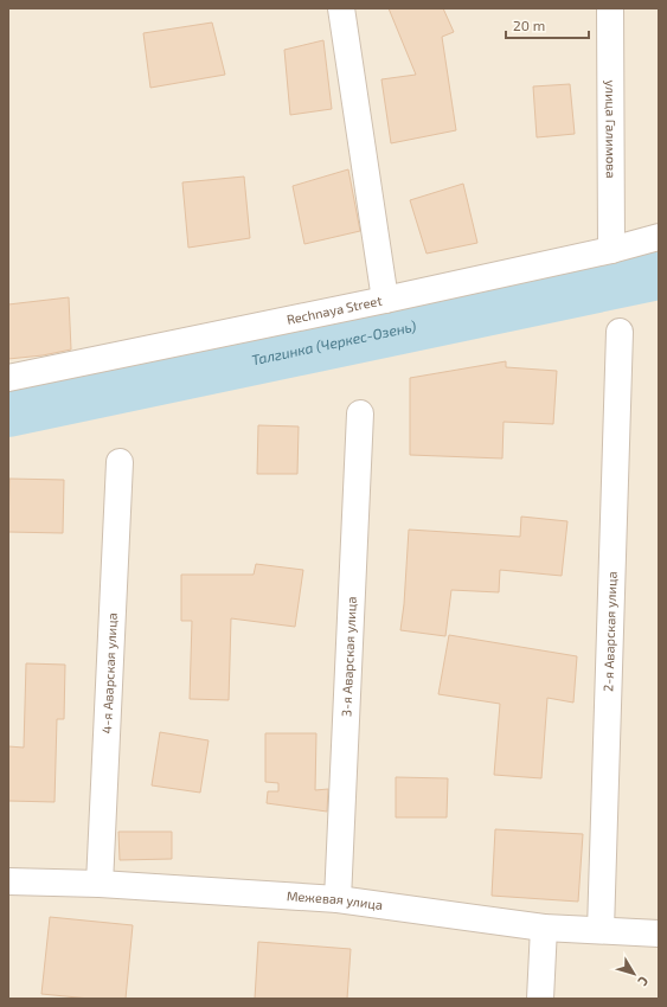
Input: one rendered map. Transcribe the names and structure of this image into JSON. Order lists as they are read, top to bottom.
{
  "streets": {
    "street": [
      "улица Галимова",
      "Rechnaya Street",
      "2-я Аварская улица",
      "3-я Аварская улица",
      "4-я Аварская улица",
      "Межевая улица"
    ]
  },
  "crossings": [
    ["улица Галимова", "Rechnaya Street"],
    ["2-я Аварская улица", "Межевая улица"],
    ["3-я Аварская улица", "Межевая улица"],
    ["4-я Аварская улица", "Межевая улица"]
  ],
  "water": ["Талгинка (Черкес-Озень)"],
  "scale_bar": "20 m",
  "north": "bottom right"
}
